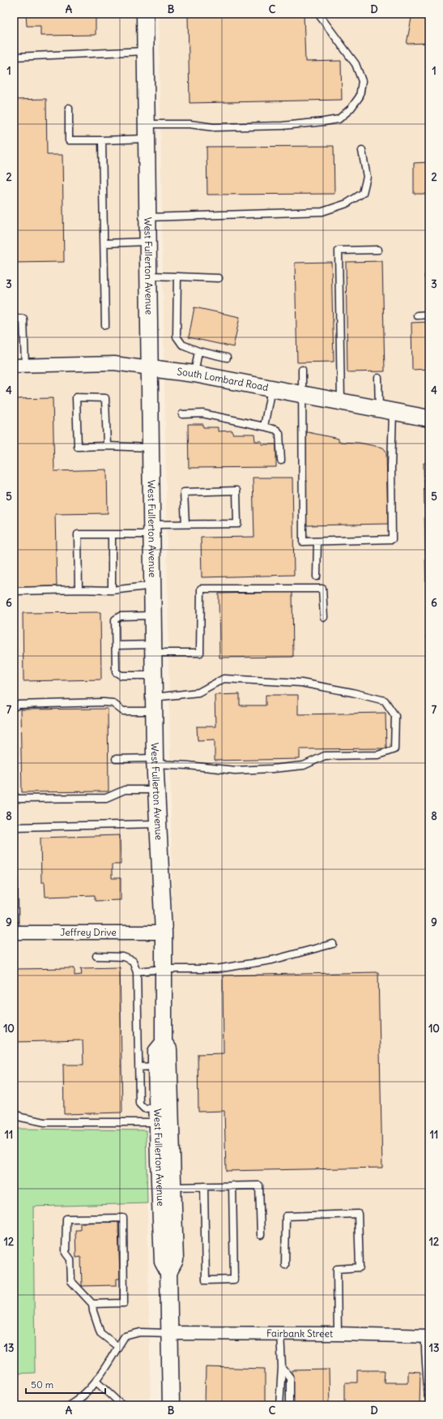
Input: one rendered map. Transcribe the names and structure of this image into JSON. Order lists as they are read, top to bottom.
{
  "streets": {
    "street": [
      "West Fullerton Avenue",
      "South Lombard Road",
      "Jeffrey Drive",
      "Fairbank Street"
    ]
  },
  "crossings": [
    ["West Fullerton Avenue", "South Lombard Road"],
    ["West Fullerton Avenue", "Jeffrey Drive"],
    ["West Fullerton Avenue", "Fairbank Street"]
  ],
  "scale_bar": "50 m",
  "grid": {
    "columns": [
      "A",
      "B",
      "C",
      "D"
    ],
    "rows": [
      "1",
      "2",
      "3",
      "4",
      "5",
      "6",
      "7",
      "8",
      "9",
      "10",
      "11",
      "12",
      "13"
    ]
  }
}
